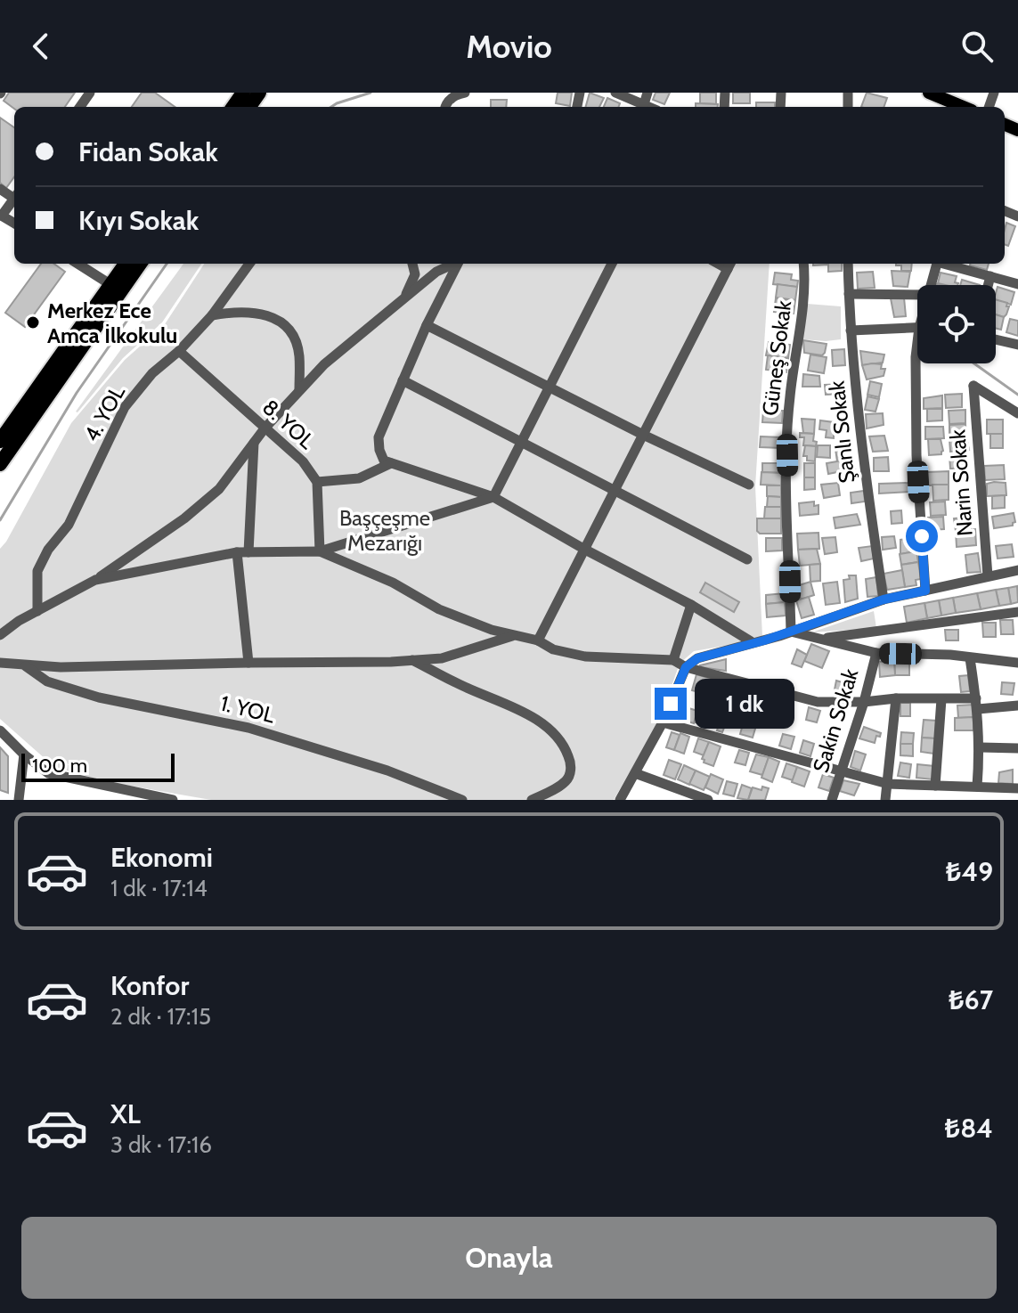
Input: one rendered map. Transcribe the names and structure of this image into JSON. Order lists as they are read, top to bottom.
{
  "streets": {
    "street": [
      "Güneş Sokak",
      "4. YOL",
      "8. YOL",
      "Şanlı Sokak",
      "Narin Sokak",
      "1. YOL",
      "Sakin Sokak"
    ]
  },
  "crossings": [
    ["4. YOL", "8. YOL"]
  ],
  "parks": ["Başçeşme Mezarığı"],
  "places": ["Merkez Ece Amca İlkokulu"],
  "scale_bar": "100 m",
  "page": {
    "header": "Movio",
    "banner": ["Fidan Sokak", "Kıyı Sokak"],
    "bubble": "1 dk",
    "scale": "100 m",
    "list": [
      {
        "name": "Ekonomi",
        "note": "1 dk · 17:14",
        "value": "₺49"
      },
      {
        "name": "Konfor",
        "note": "2 dk · 17:15",
        "value": "₺67"
      },
      {
        "name": "XL",
        "note": "3 dk · 17:16",
        "value": "₺84"
      }
    ],
    "buttons": "Onayla"
  }
}
